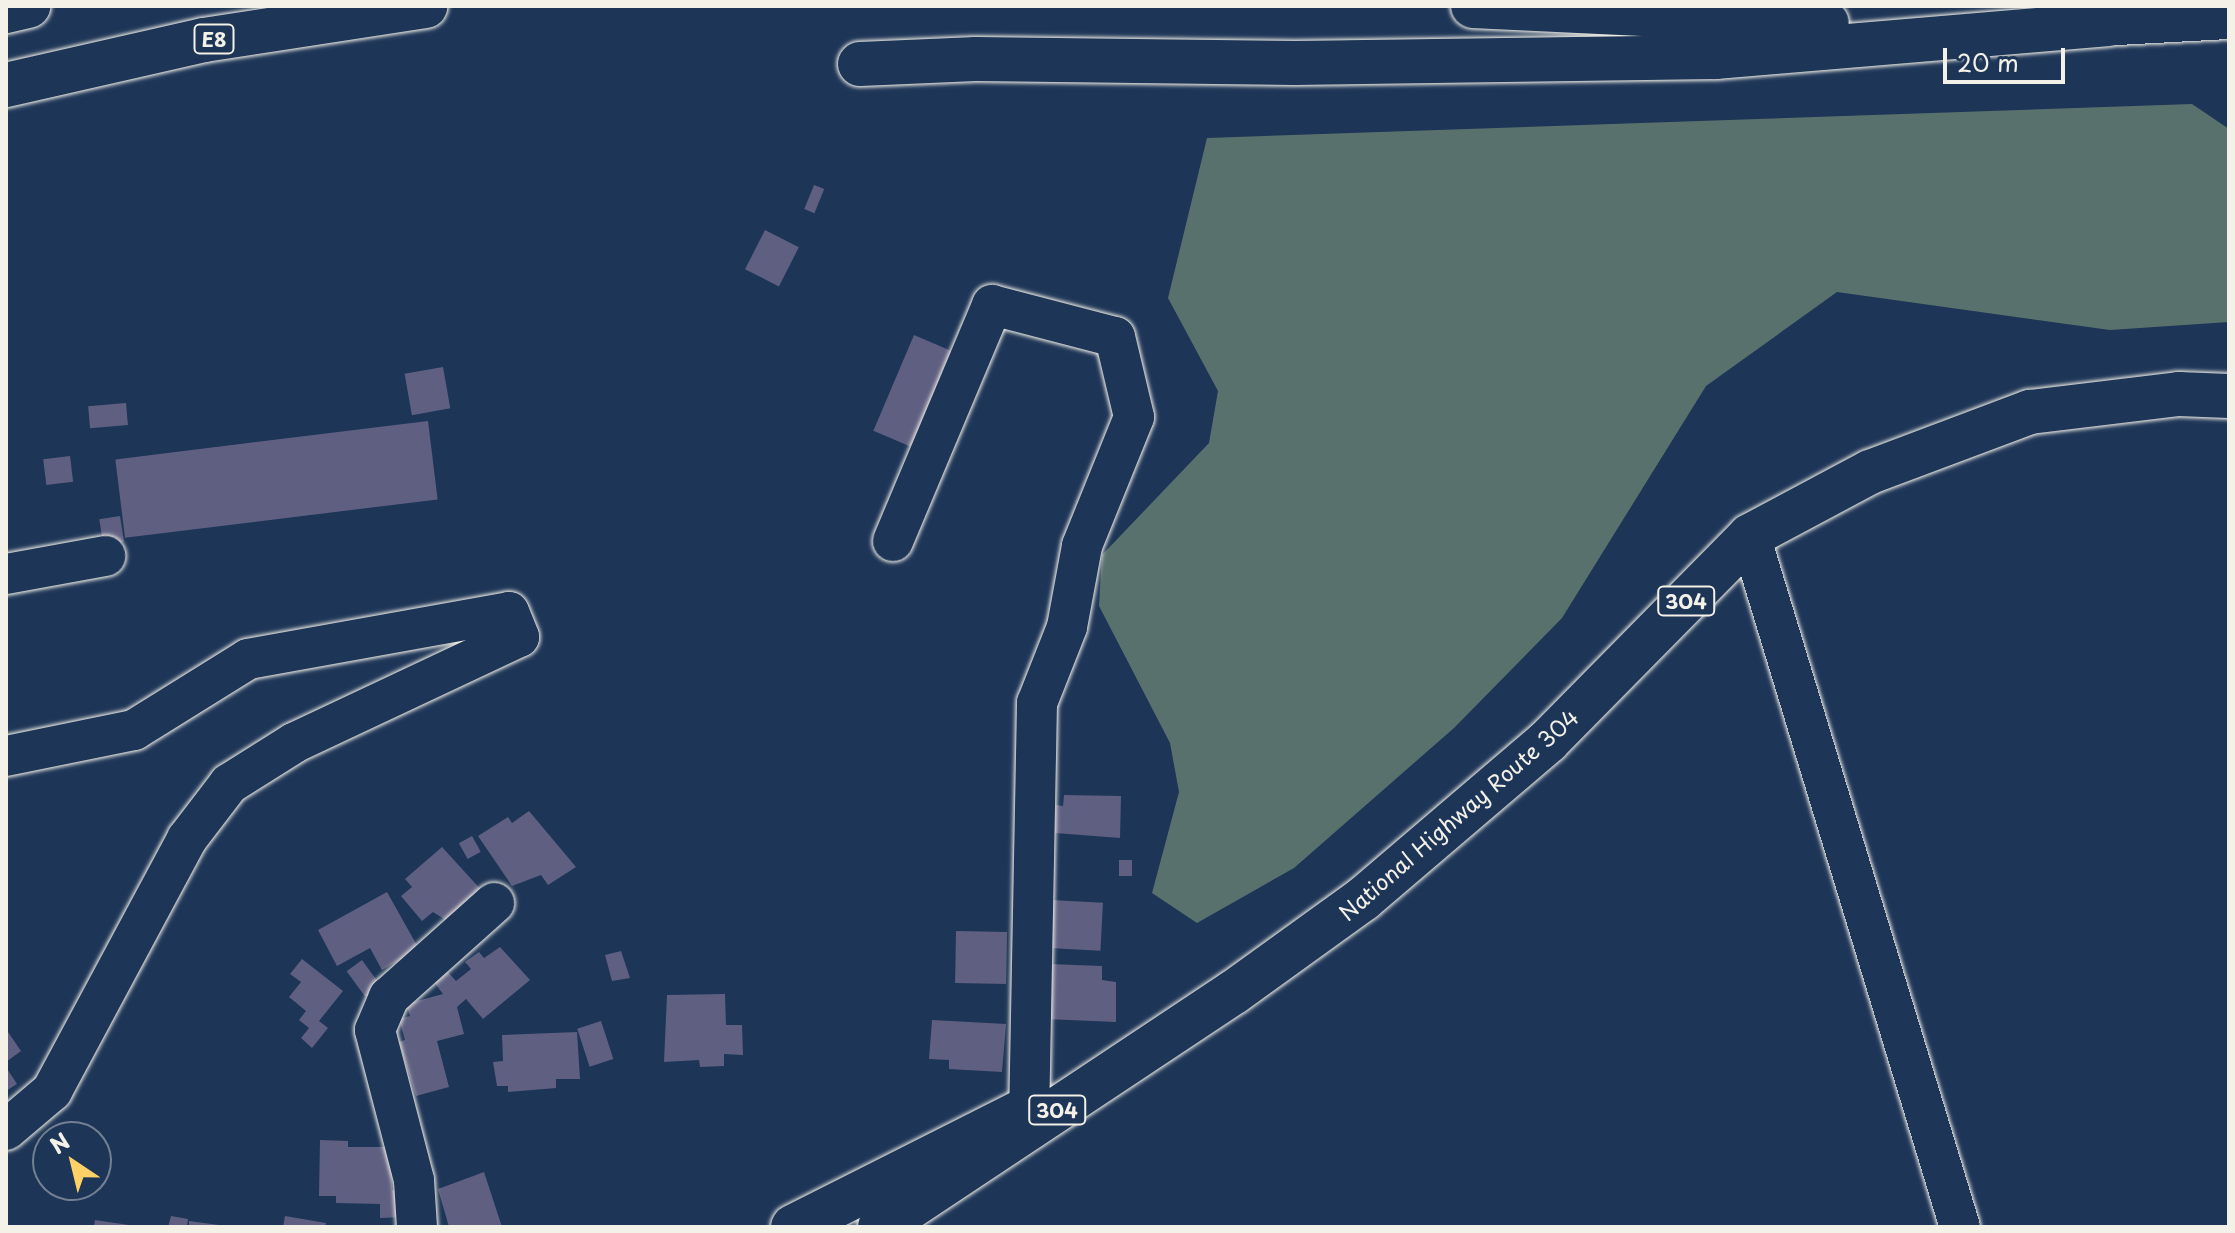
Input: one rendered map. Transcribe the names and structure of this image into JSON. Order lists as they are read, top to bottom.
{
  "streets": {
    "main road": ["E8", "304", "National Highway Route 304"]
  },
  "crossings": [
    ["304", "National Highway Route 304"]
  ],
  "scale_bar": "20 m",
  "north": "top left"
}
